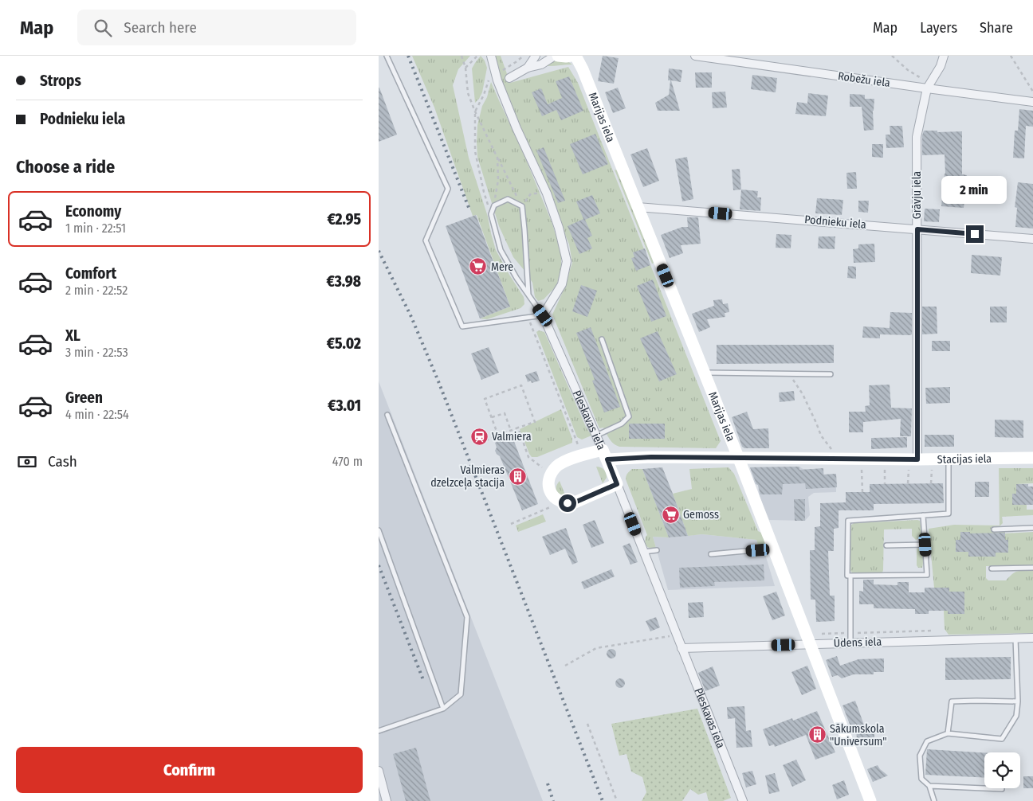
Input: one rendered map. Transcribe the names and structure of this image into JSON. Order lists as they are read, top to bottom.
{
  "streets": {
    "street": [
      "Robežu iela",
      "Marijas iela",
      "Grāvju iela",
      "Podnieku iela",
      "Pleskavas iela",
      "Stacijas iela",
      "Ūdens iela"
    ]
  },
  "crossings": [
    ["Robežu iela", "Grāvju iela"],
    ["Marijas iela", "Podnieku iela"],
    ["Marijas iela", "Stacijas iela"],
    ["Marijas iela", "Ūdens iela"],
    ["Grāvju iela", "Podnieku iela"],
    ["Grāvju iela", "Stacijas iela"],
    ["Pleskavas iela", "Stacijas iela"],
    ["Pleskavas iela", "Ūdens iela"]
  ],
  "places": {
    "supermarket": ["Mere", "Gemoss"],
    "station": ["Valmiera"],
    "building": ["Valmieras dzelzceļa stacija", "Sākumskola \"Universum\""]
  },
  "page": {
    "header": "Map",
    "search": "Search here",
    "nav": ["Map", "Layers", "Share"],
    "banner": ["Strops", "Podnieku iela"],
    "heading": "Choose a ride",
    "bubble": "2 min",
    "list": [
      {
        "name": "Economy",
        "note": "1 min · 22:51",
        "value": "€2.95"
      },
      {
        "name": "Comfort",
        "note": "2 min · 22:52",
        "value": "€3.98"
      },
      {
        "name": "XL",
        "note": "3 min · 22:53",
        "value": "€5.02"
      },
      {
        "name": "Green",
        "note": "4 min · 22:54",
        "value": "€3.01"
      }
    ],
    "pay": ["Cash", "470 m"],
    "buttons": "Confirm"
  }
}
